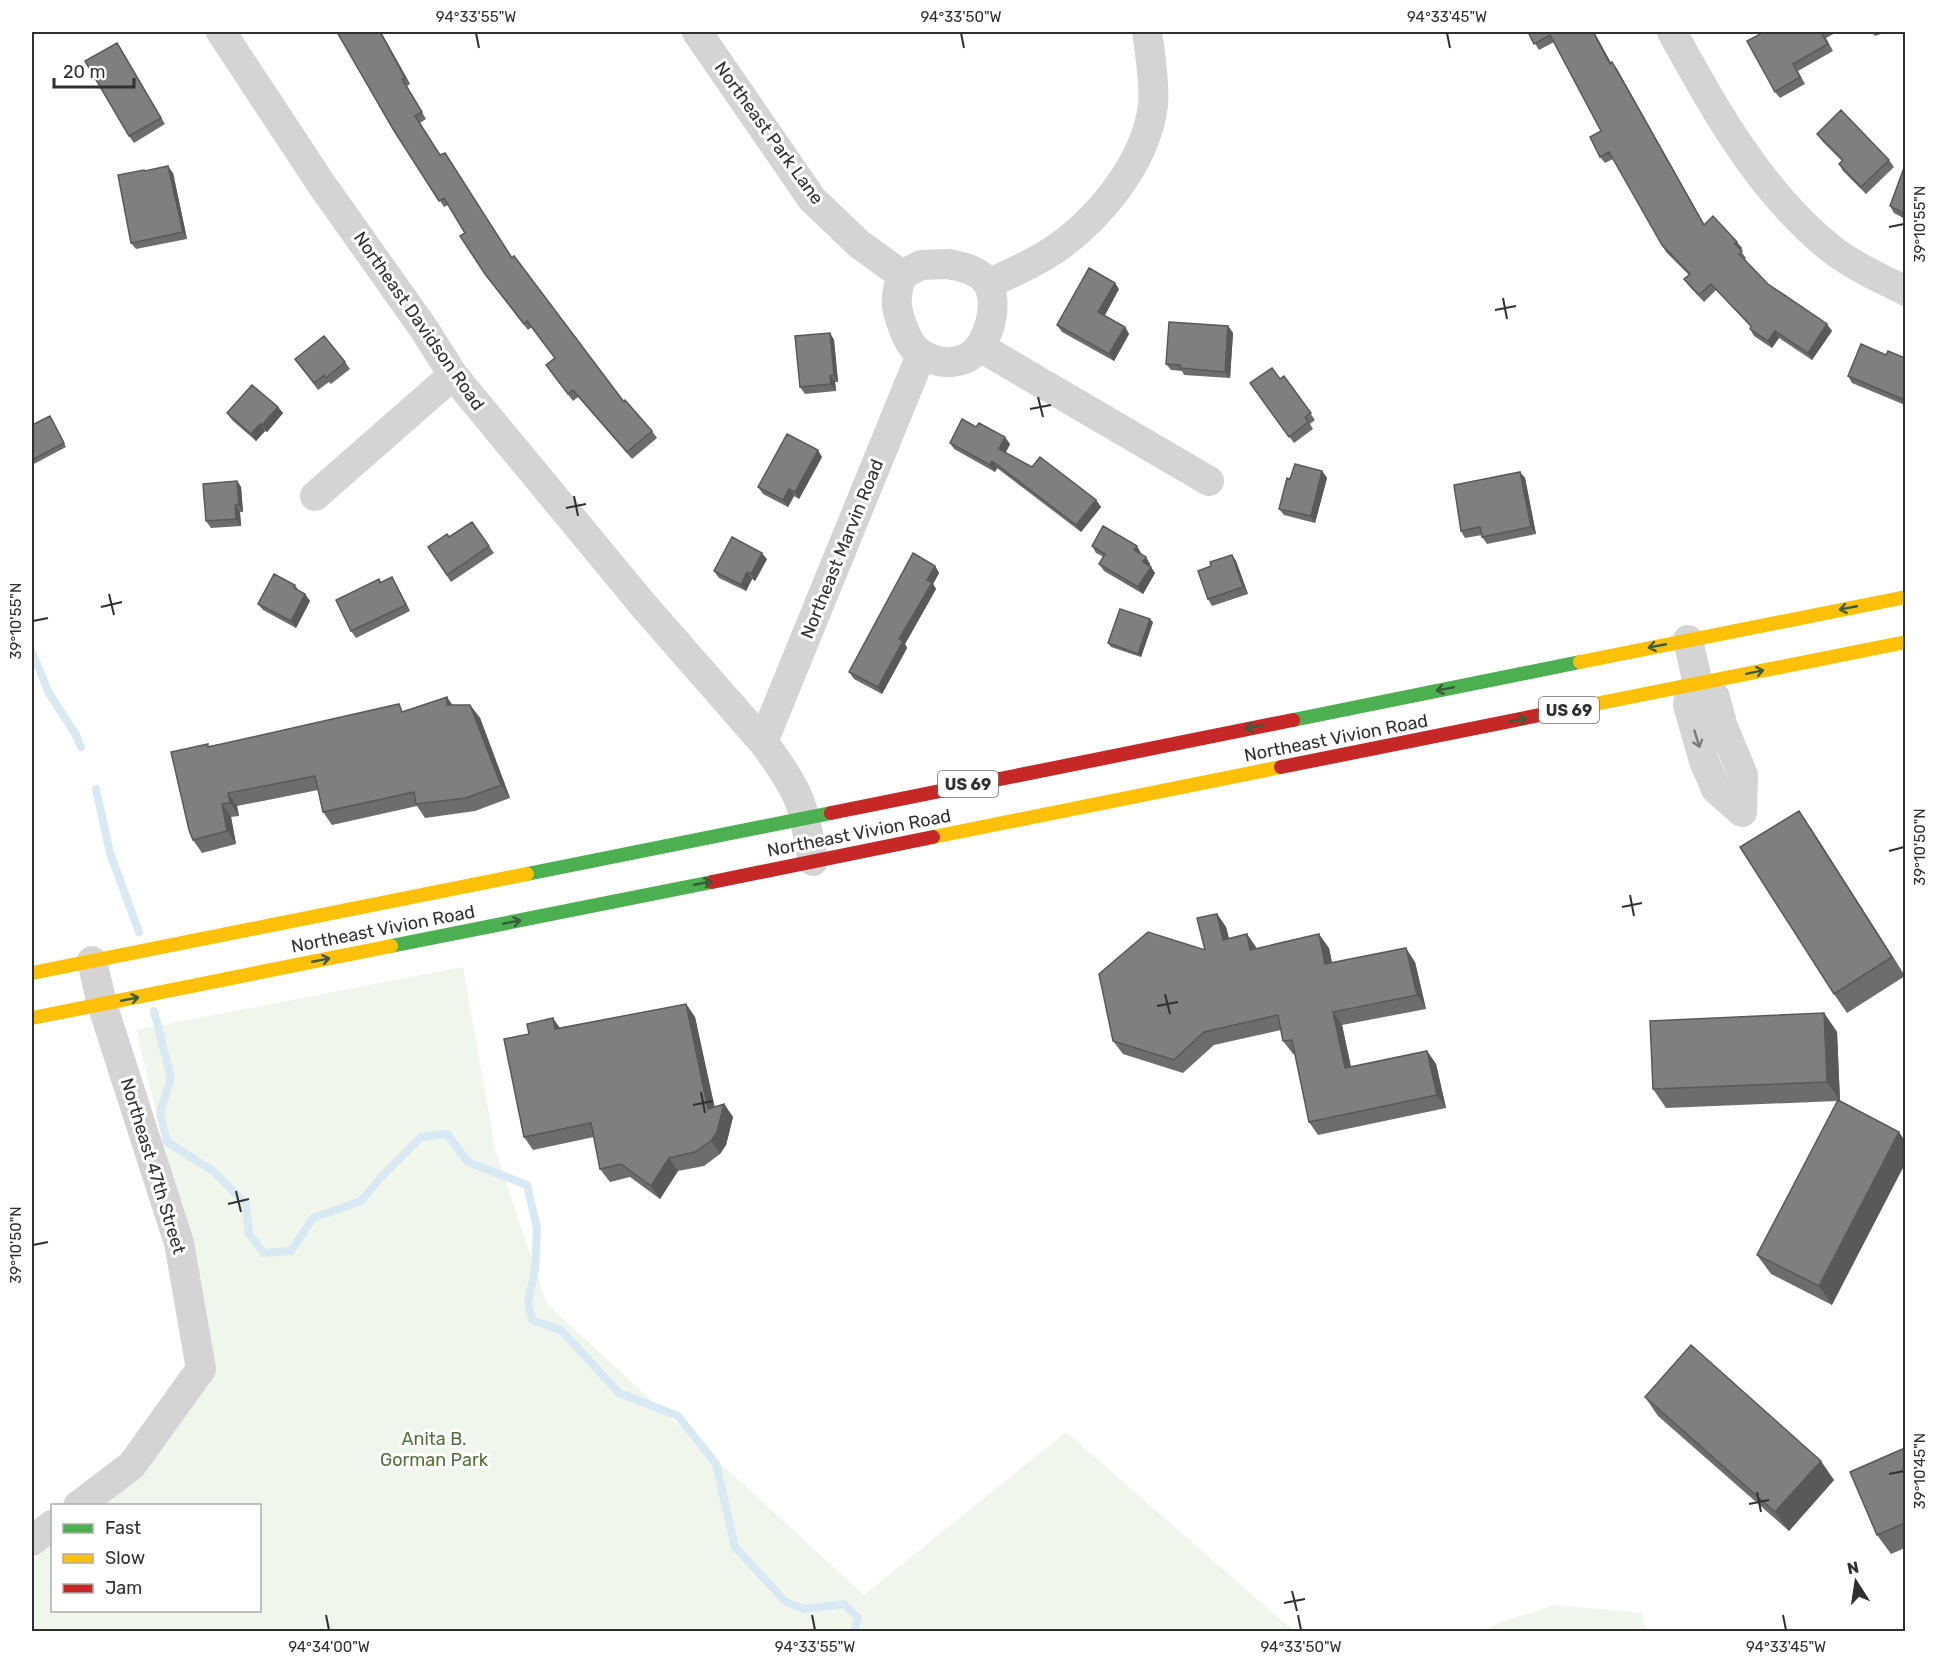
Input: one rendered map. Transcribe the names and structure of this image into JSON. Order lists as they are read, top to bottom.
{
  "streets": {
    "main road": ["US 69", "Northeast Vivion Road"],
    "street": [
      "Northeast Park Lane",
      "Northeast Davidson Road",
      "Northeast Marvin Road",
      "Northeast 47th Street"
    ]
  },
  "crossings": [
    ["Northeast Park Lane", "Northeast Marvin Road"],
    ["Northeast Davidson Road", "Northeast Marvin Road"],
    ["Northeast Davidson Road", "Northeast Vivion Road"],
    ["Northeast Vivion Road", "Northeast 47th Street"]
  ],
  "parks": ["Anita B. Gorman Park"],
  "legend": ["Fast", "Slow", "Jam"],
  "scale_bar": "20 m",
  "north": "top",
  "coordinates": [
    "94°33'55\"W",
    "94°33'50\"W",
    "94°33'45\"W",
    "39°10'55\"N",
    "39°10'50\"N",
    "39°10'45\"N",
    "94°34'00\"W"
  ]
}
